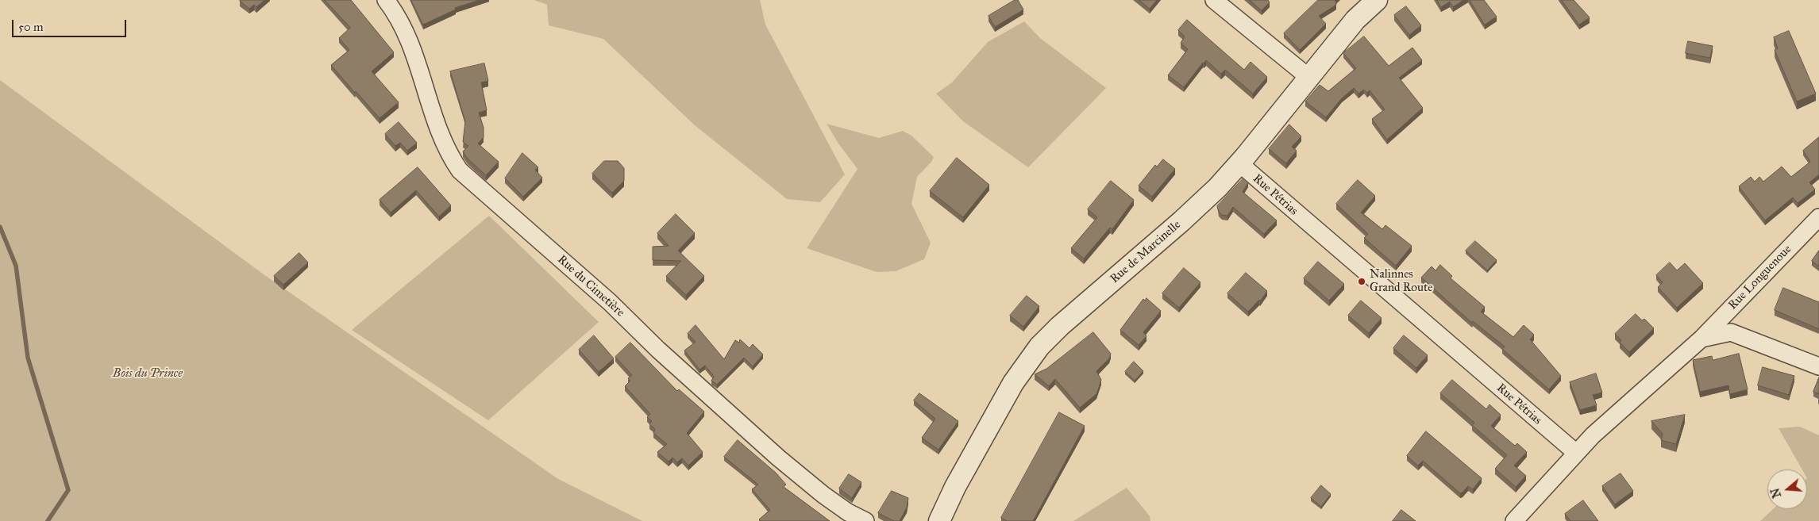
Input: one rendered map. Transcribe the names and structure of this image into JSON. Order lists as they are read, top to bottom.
{
  "streets": {
    "street": [
      "Rue Pétrias",
      "Rue de Marcinelle",
      "Rue Longuenoue",
      "Rue du Cimetière"
    ]
  },
  "crossings": [
    ["Rue Pétrias", "Rue de Marcinelle"]
  ],
  "parks": ["Bois du Prince"],
  "places": ["Nalinnes Grand Route"],
  "scale_bar": "50 m",
  "north": "left"
}
